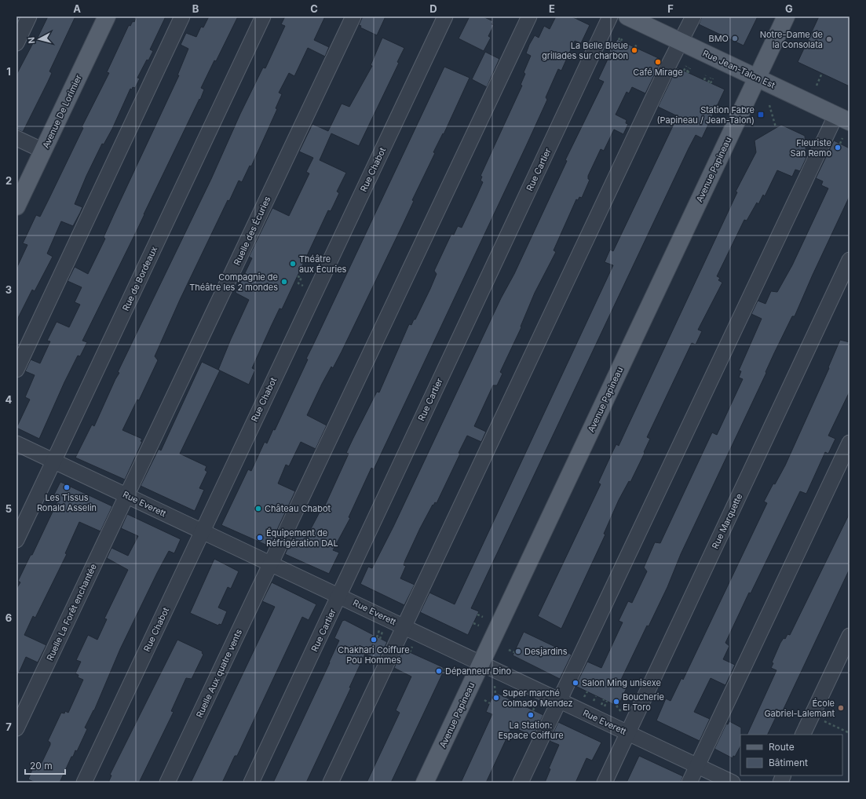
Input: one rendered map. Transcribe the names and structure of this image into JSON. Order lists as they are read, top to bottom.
{
  "streets": {
    "main road": ["Rue Jean-Talon Est", "Avenue De Lorimier", "Avenue Papineau"],
    "street": [
      "Rue Chabot",
      "Rue Cartier",
      "Ruelle des Écuries",
      "Rue de Bordeaux",
      "Rue Everett",
      "Rue Marquette",
      "Ruelle La Forêt enchantée",
      "Ruelle Aux quatre vents"
    ]
  },
  "crossings": [
    ["Rue Jean-Talon Est", "Avenue Papineau"],
    ["Rue Chabot", "Rue Everett"],
    ["Rue Cartier", "Rue Everett"],
    ["Avenue Papineau", "Rue Everett"],
    ["Ruelle des Écuries", "Rue Everett"],
    ["Ruelle des Écuries", "Ruelle La Forêt enchantée"],
    ["Rue de Bordeaux", "Rue Everett"],
    ["Rue Everett", "Rue Marquette"],
    ["Rue Everett", "Ruelle La Forêt enchantée"],
    ["Rue Everett", "Ruelle Aux quatre vents"]
  ],
  "places": {
    "other": [
      "BMO",
      "Notre-Dame de la Consolata",
      "La Belle Bleue grillades sur charbon",
      "Café Mirage",
      "Fleuriste San Remo",
      "Théâtre aux Écuries",
      "Compagnie de Théâtre les 2 mondes",
      "Les Tissus Ronald Asselin",
      "Château Chabot",
      "Équipement de Réfrigération DAL",
      "Chakhari Coiffure Pou Hommes",
      "Desjardins",
      "Dépanneur Dino",
      "Salon Ming unisexe",
      "Super marché colmado Mendez",
      "Boucherie El Toro",
      "École Gabriel-Lalemant",
      "La Station: Espace Coiffure"
    ],
    "transit": ["Station Fabre (Papineau / Jean-Talon)"]
  },
  "legend": ["Route", "Bâtiment"],
  "scale_bar": "20 m",
  "north": "left",
  "grid": {
    "columns": [
      "A",
      "B",
      "C",
      "D",
      "E",
      "F",
      "G"
    ],
    "rows": [
      "1",
      "2",
      "3",
      "4",
      "5",
      "6",
      "7"
    ]
  }
}
